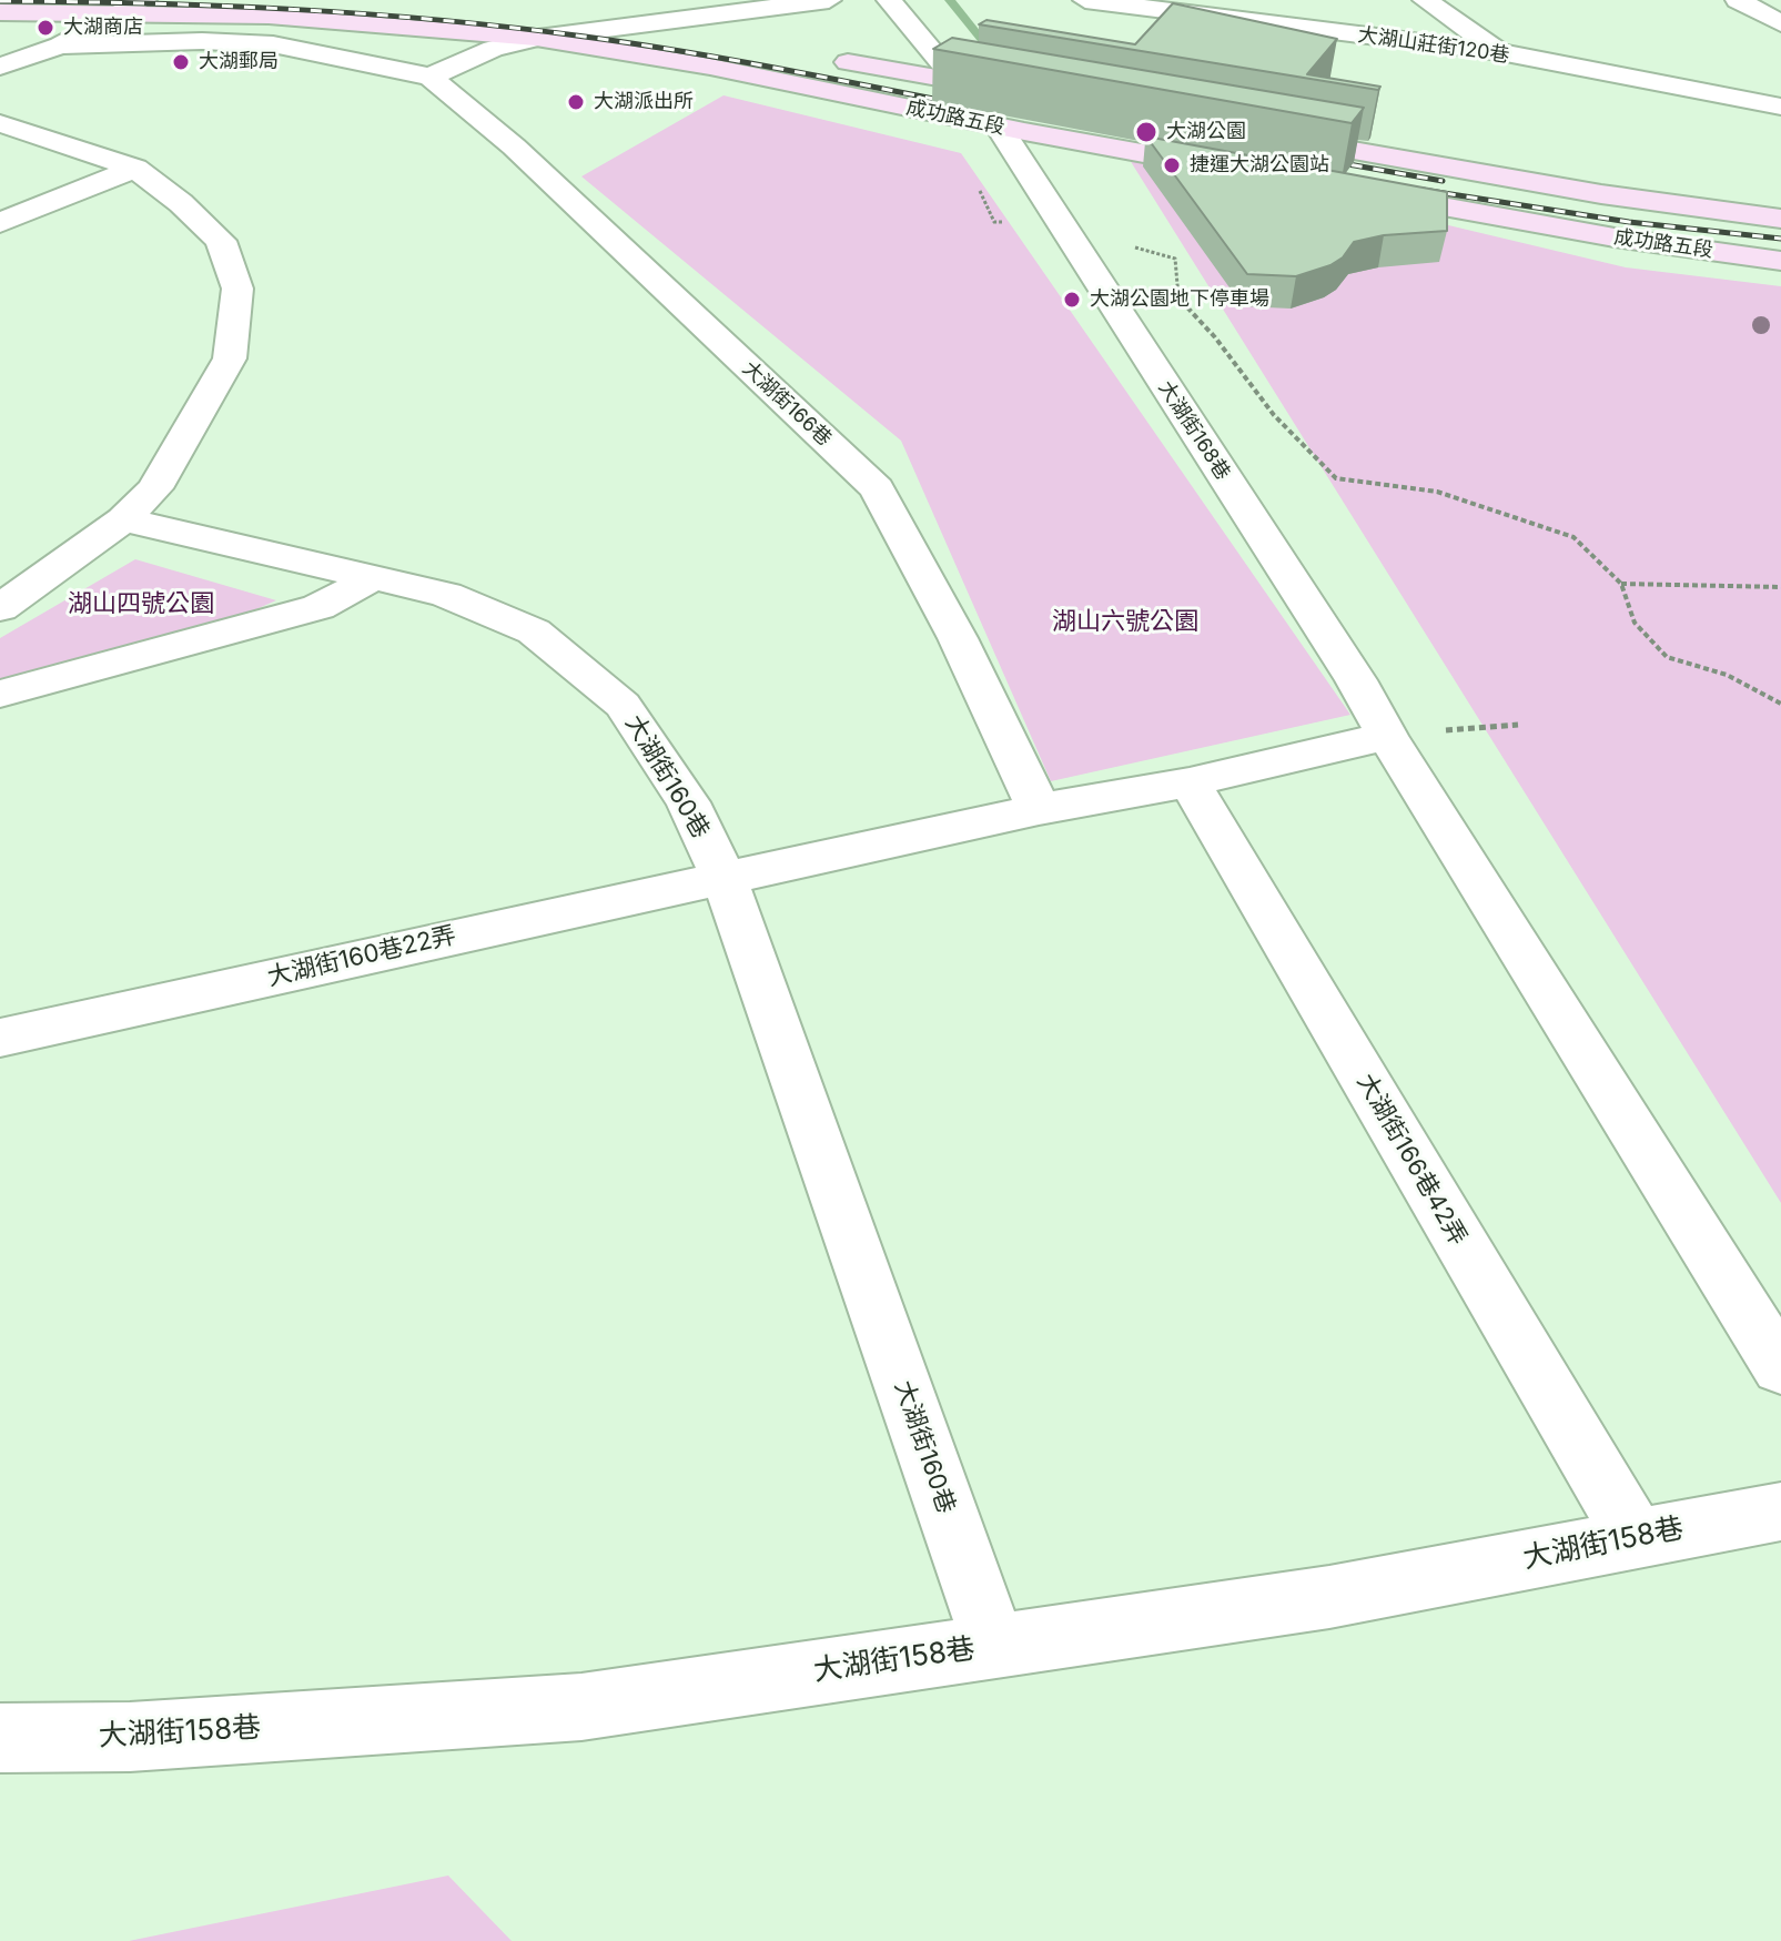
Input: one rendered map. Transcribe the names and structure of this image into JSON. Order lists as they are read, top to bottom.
{
  "streets": {
    "main road": ["成功路五段"],
    "street": [
      "大湖山莊街120巷",
      "大湖街166巷",
      "大湖街168巷",
      "大湖街160巷",
      "大湖街160巷22弄",
      "大湖街166巷42弄",
      "大湖街158巷"
    ]
  },
  "crossings": [
    ["成功路五段", "大湖街168巷"],
    ["大湖街166巷", "大湖街160巷22弄"],
    ["大湖街168巷", "大湖街160巷22弄"],
    ["大湖街160巷", "大湖街160巷22弄"],
    ["大湖街160巷", "大湖街158巷"],
    ["大湖街160巷22弄", "大湖街166巷42弄"],
    ["大湖街166巷42弄", "大湖街158巷"]
  ],
  "parks": ["湖山四號公園", "湖山六號公園"],
  "places": [
    "大湖商店",
    "大湖郵局",
    "大湖派出所",
    "大湖公園",
    "捷運大湖公園站",
    "大湖公園地下停車場"
  ]
}
